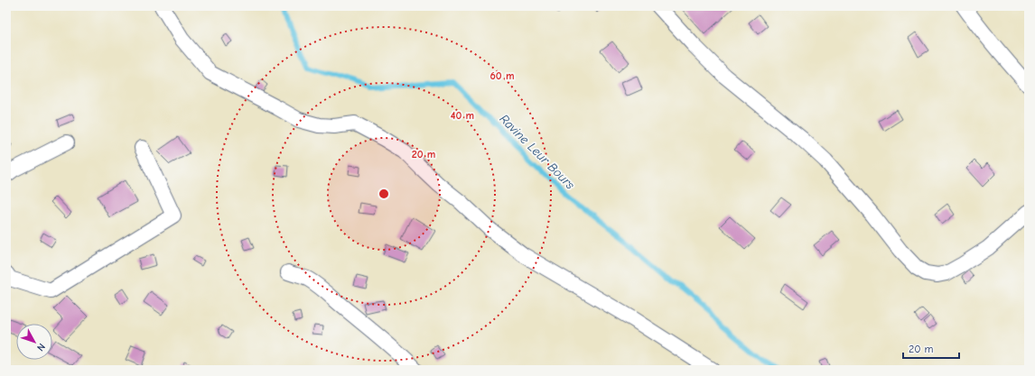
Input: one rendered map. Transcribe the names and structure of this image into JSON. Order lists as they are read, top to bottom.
{
  "water": ["Ravine Leur Bours"],
  "scale_bar": "20 m",
  "north": "bottom right",
  "rings": ["60 m", "40 m", "20 m"]
}
